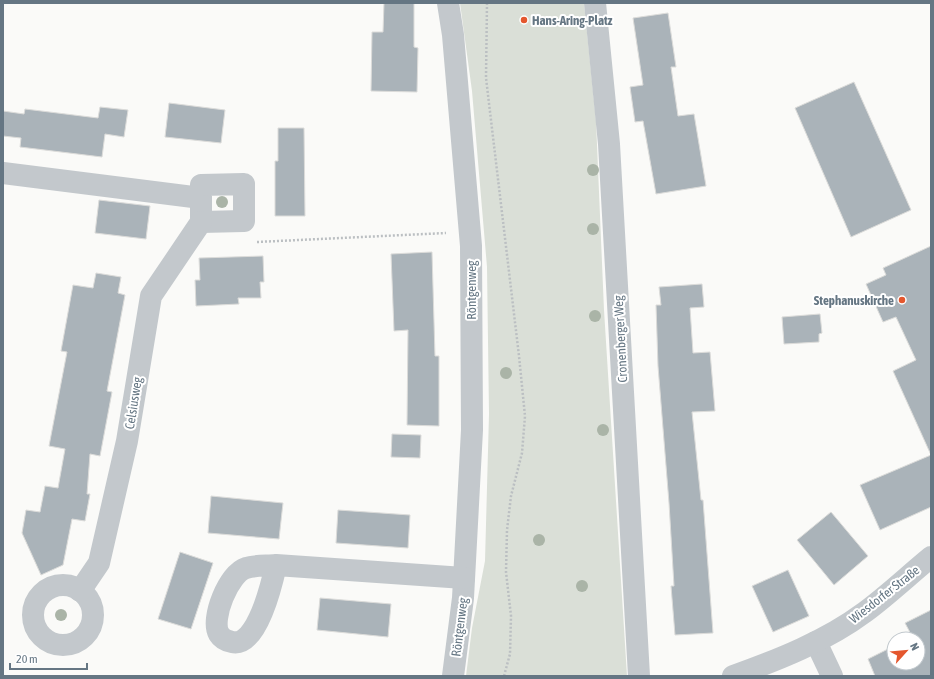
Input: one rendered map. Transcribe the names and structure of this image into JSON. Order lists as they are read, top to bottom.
{
  "streets": {
    "street": [
      "Röntgenweg",
      "Cronenberger Weg",
      "Celsiusweg",
      "Wiesdorfer Straße"
    ]
  },
  "places": ["Hans-Aring-Platz", "Stephanuskirche"],
  "scale_bar": "20 m",
  "north": "top right"
}
